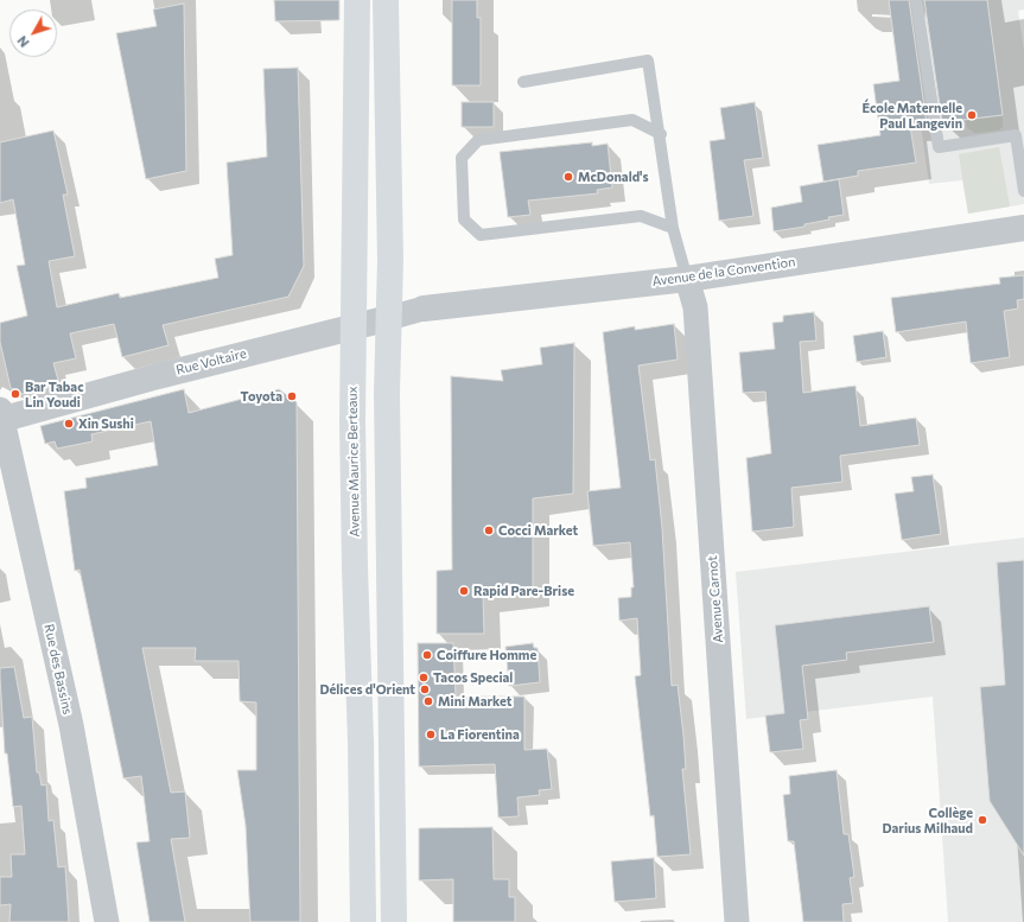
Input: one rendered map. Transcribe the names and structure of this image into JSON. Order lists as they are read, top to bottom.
{
  "streets": {
    "main road": ["Avenue Maurice Berteaux"],
    "street": [
      "Avenue de la Convention",
      "Rue Voltaire",
      "Avenue Carnot",
      "Rue des Bassins"
    ]
  },
  "crossings": [
    ["Avenue de la Convention", "Rue Voltaire"],
    ["Avenue de la Convention", "Avenue Carnot"],
    ["Rue Voltaire", "Avenue Maurice Berteaux"],
    ["Rue Voltaire", "Rue des Bassins"]
  ],
  "places": [
    "École Maternelle Paul Langevin",
    "McDonald's",
    "Bar Tabac Lin Youdi",
    "Toyota",
    "Xin Sushi",
    "Cocci Market",
    "Rapid Pare-Brise",
    "Coiffure Homme",
    "Tacos Special",
    "Délices d'Orient",
    "Mini Market",
    "La Fiorentina",
    "Collège Darius Milhaud"
  ],
  "north": "bottom left"
}
